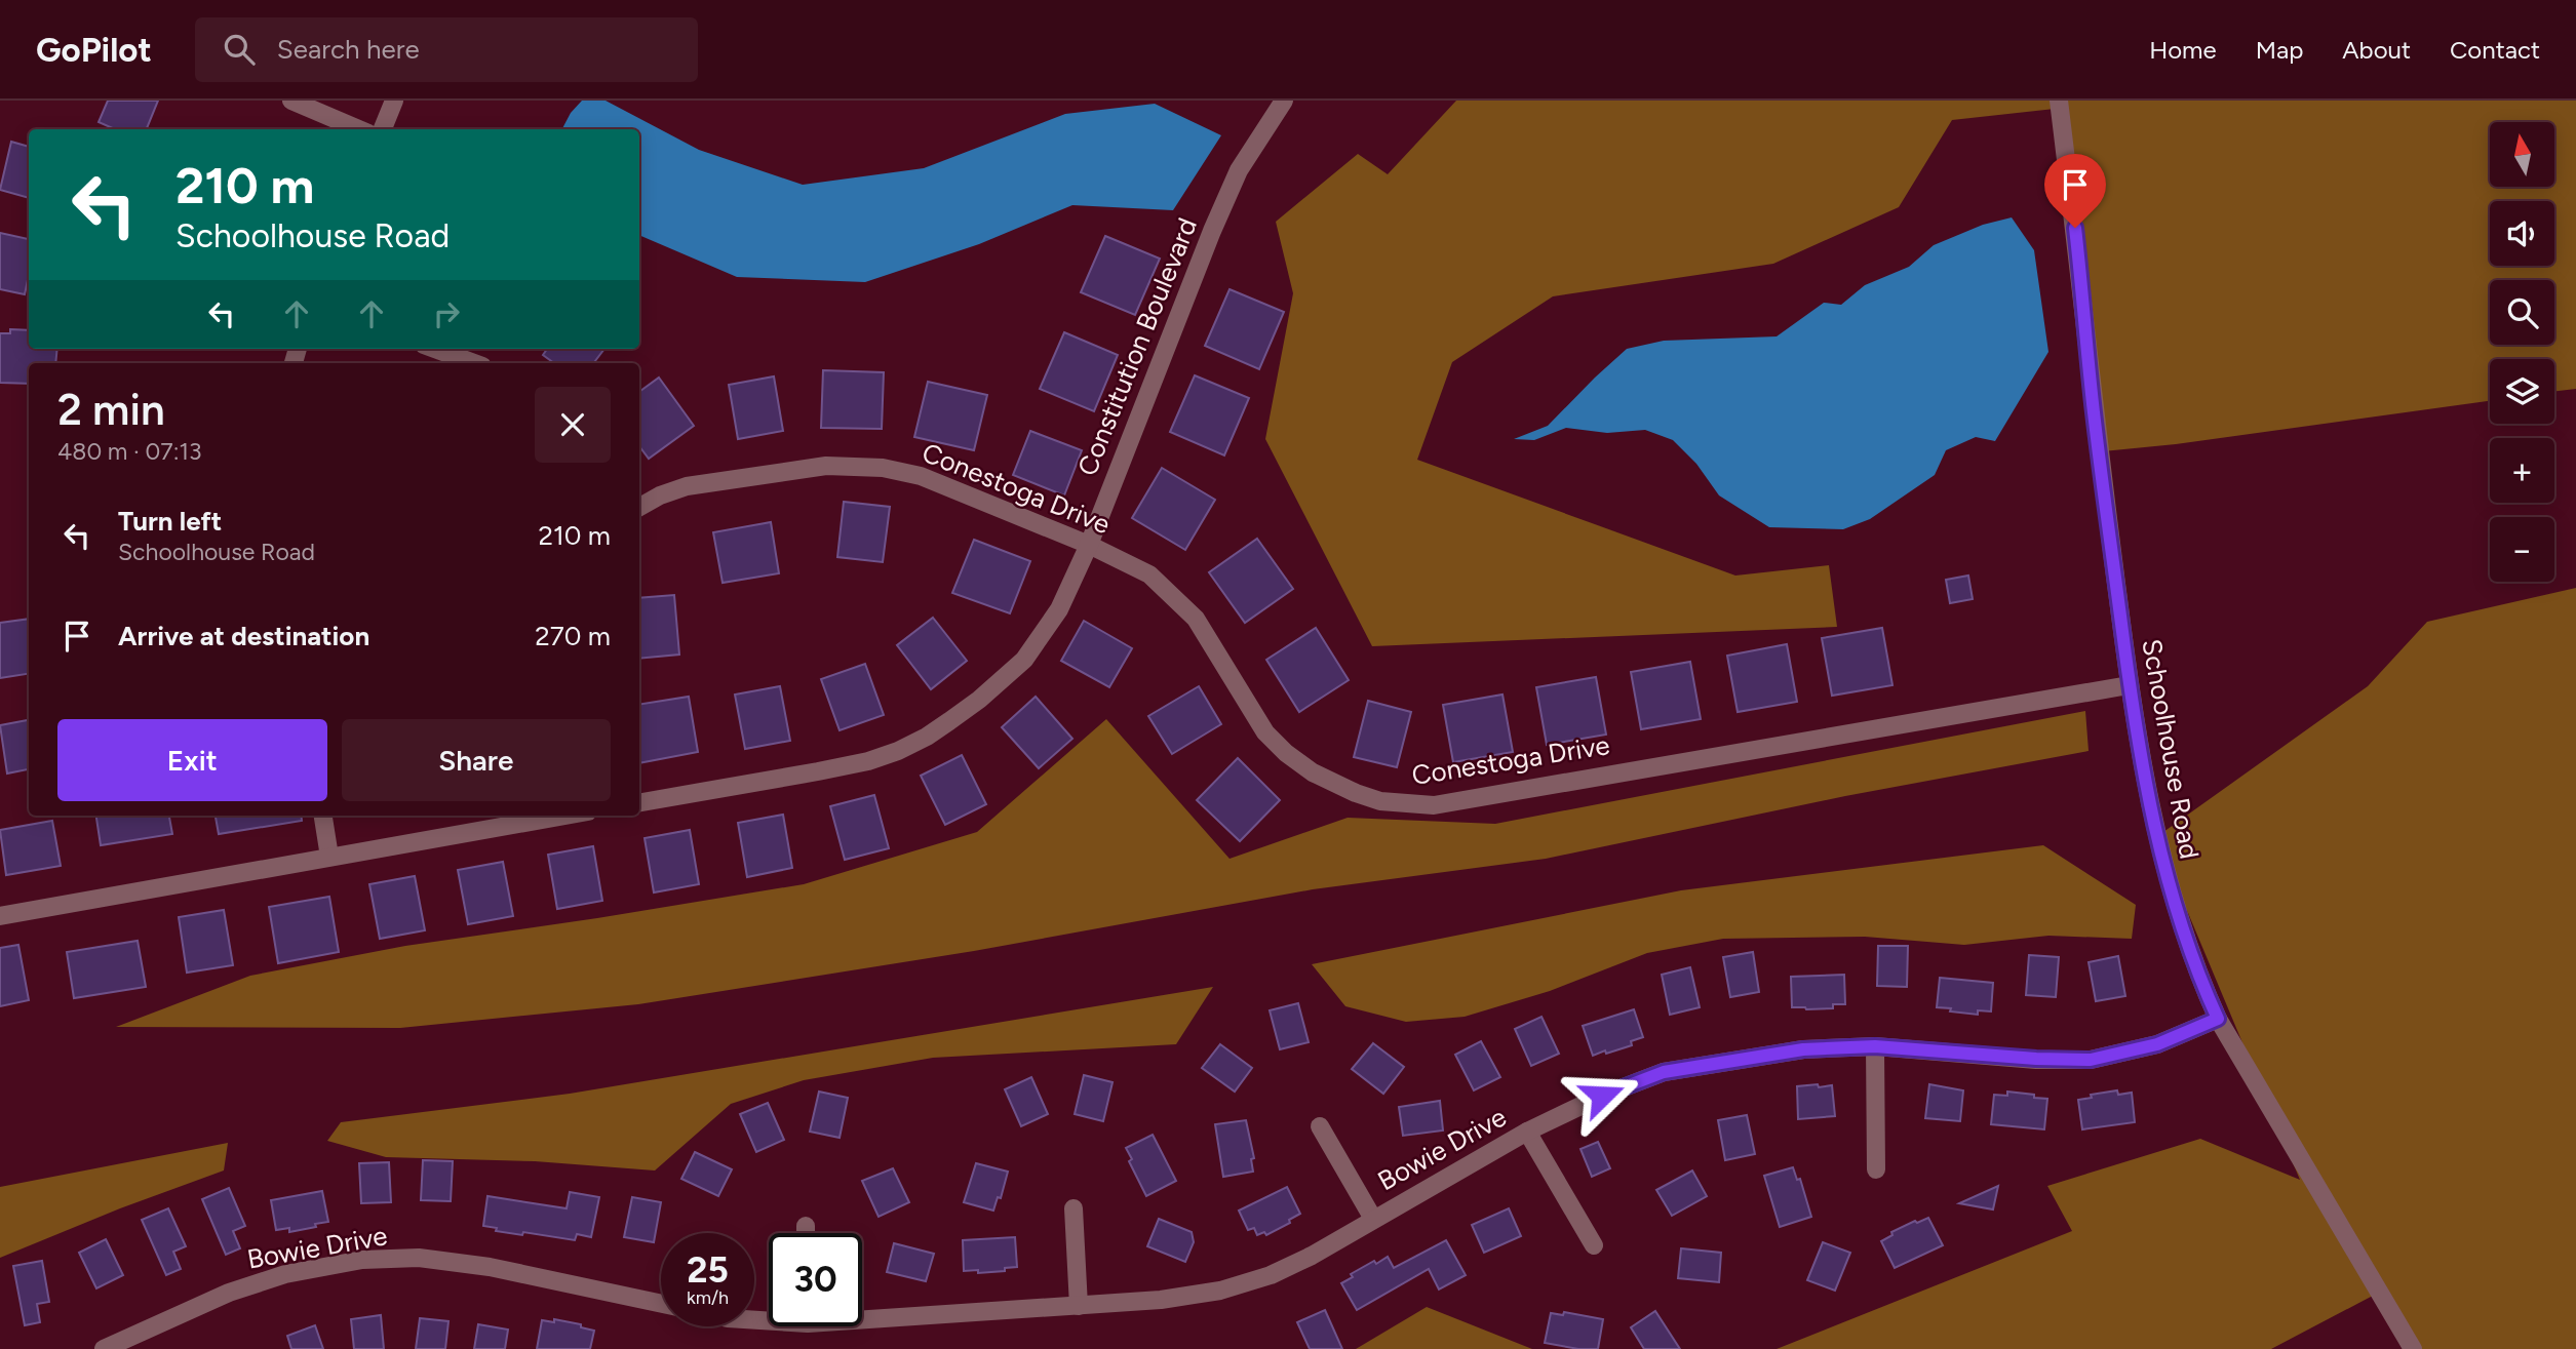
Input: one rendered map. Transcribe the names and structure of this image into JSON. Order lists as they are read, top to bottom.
{
  "streets": {
    "street": [
      "Constitution Boulevard",
      "Conestoga Drive",
      "Schoolhouse Road",
      "Bowie Drive"
    ]
  },
  "crossings": [
    ["Constitution Boulevard", "Conestoga Drive"],
    ["Conestoga Drive", "Schoolhouse Road"],
    ["Schoolhouse Road", "Bowie Drive"]
  ],
  "north": "top",
  "page": {
    "header": "GoPilot",
    "search": "Search here",
    "nav": [
      "Home",
      "Map",
      "About",
      "Contact"
    ],
    "map_buttons": ["+", "−"],
    "turn": ["210 m", "Schoolhouse Road"],
    "heading": ["2 min", "480 m · 07:13"],
    "list": [
      {
        "name": "Turn left",
        "note": "Schoolhouse Road",
        "value": "210 m"
      },
      {
        "name": "Arrive at destination",
        "value": "270 m"
      }
    ],
    "buttons": ["Exit", "Share"],
    "speed": "25 km/h",
    "limit": "30"
  }
}
